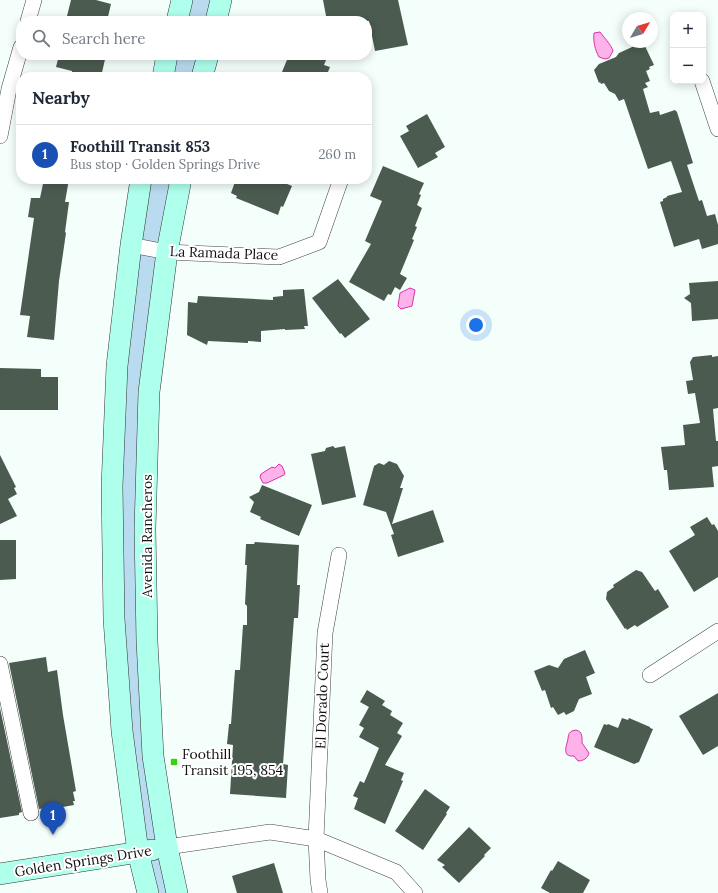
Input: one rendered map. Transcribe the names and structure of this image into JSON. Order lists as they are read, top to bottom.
{
  "streets": {
    "main road": ["Avenida Rancheros", "Golden Springs Drive"],
    "street": ["La Ramada Place", "El Dorado Court"]
  },
  "crossings": [
    ["La Ramada Place", "Avenida Rancheros"],
    ["Avenida Rancheros", "Golden Springs Drive"]
  ],
  "places": {
    "transit": ["Foothill Transit 195, 854"]
  },
  "north": "top right",
  "page": {
    "map_buttons": ["+", "−"],
    "search": "Search here",
    "heading": "Nearby",
    "list": [
      {
        "mark": "1",
        "name": "Foothill Transit 853",
        "note": "Bus stop · Golden Springs Drive",
        "value": "260 m"
      }
    ],
    "pins": "1"
  }
}
